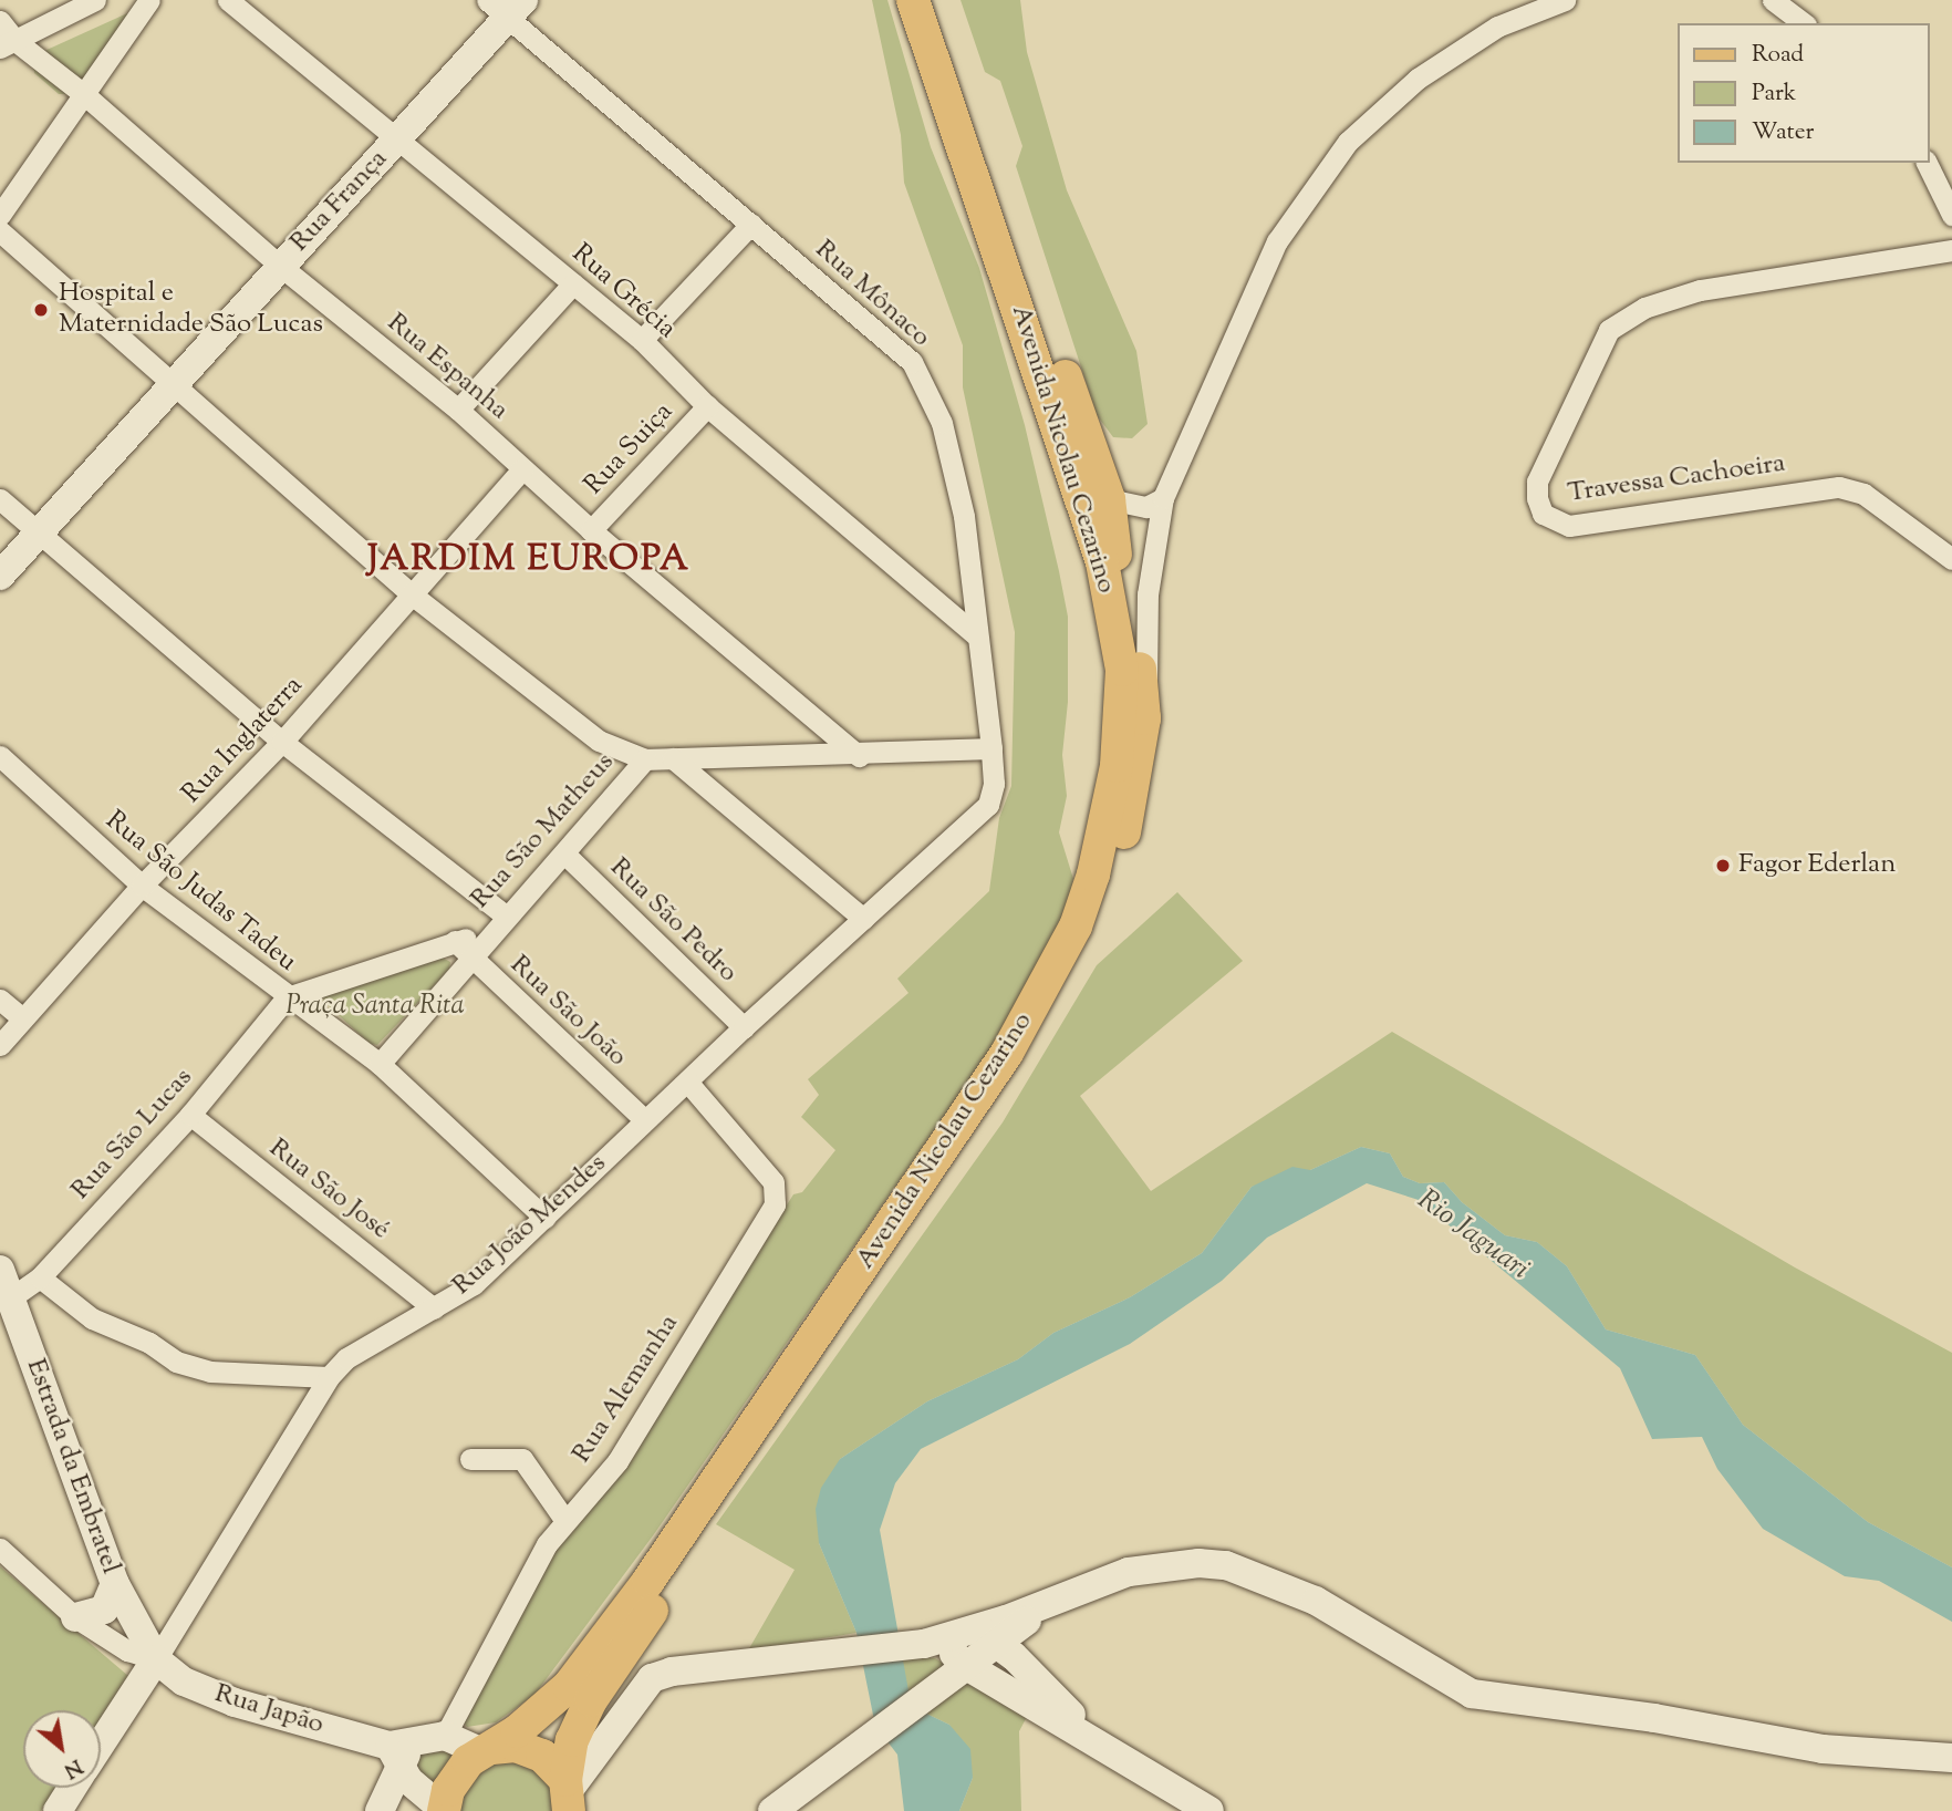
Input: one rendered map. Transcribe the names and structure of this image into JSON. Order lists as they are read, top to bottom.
{
  "streets": {
    "main road": ["Avenida Nicolau Cezarino"],
    "street": [
      "Rua França",
      "Rua Grécia",
      "Rua Mônaco",
      "Rua Espanha",
      "Rua Suiça",
      "Travessa Cachoeira",
      "Rua Inglaterra",
      "Rua São Matheus",
      "Rua São Judas Tadeu",
      "Rua São Pedro",
      "Rua São João",
      "Rua São Lucas",
      "Rua São José",
      "Rua João Mendes",
      "Rua Alemanha",
      "Estrada da Embratel",
      "Rua Japão"
    ]
  },
  "crossings": [
    ["Rua França", "Rua Grécia"],
    ["Rua França", "Rua Mônaco"],
    ["Rua França", "Rua Espanha"],
    ["Rua Grécia", "Rua Mônaco"],
    ["Rua Grécia", "Rua Suiça"],
    ["Rua Mônaco", "Rua São Matheus"],
    ["Rua Mônaco", "Rua João Mendes"],
    ["Rua Espanha", "Rua Suiça"],
    ["Rua Espanha", "Rua Inglaterra"],
    ["Rua Espanha", "Rua São Matheus"],
    ["Rua Inglaterra", "Rua São Judas Tadeu"],
    ["Rua São Matheus", "Rua São Judas Tadeu"],
    ["Rua São Matheus", "Rua São Pedro"],
    ["Rua São Matheus", "Rua São João"],
    ["Rua São Judas Tadeu", "Rua São Lucas"],
    ["Rua São Judas Tadeu", "Rua João Mendes"],
    ["Rua São Pedro", "Rua João Mendes"],
    ["Rua São João", "Rua João Mendes"],
    ["Rua São Lucas", "Rua São José"],
    ["Rua São Lucas", "Estrada da Embratel"],
    ["Rua São José", "Rua João Mendes"],
    ["Rua João Mendes", "Rua Alemanha"],
    ["Rua João Mendes", "Estrada da Embratel"],
    ["Rua João Mendes", "Rua Japão"],
    ["Estrada da Embratel", "Rua Japão"]
  ],
  "districts": ["JARDIM EUROPA"],
  "water": ["Rio Jaguari"],
  "parks": ["Praça Santa Rita"],
  "places": ["Hospital e Maternidade São Lucas", "Fagor Ederlan"],
  "legend": ["Road", "Park", "Water"],
  "north": "bottom right"
}
